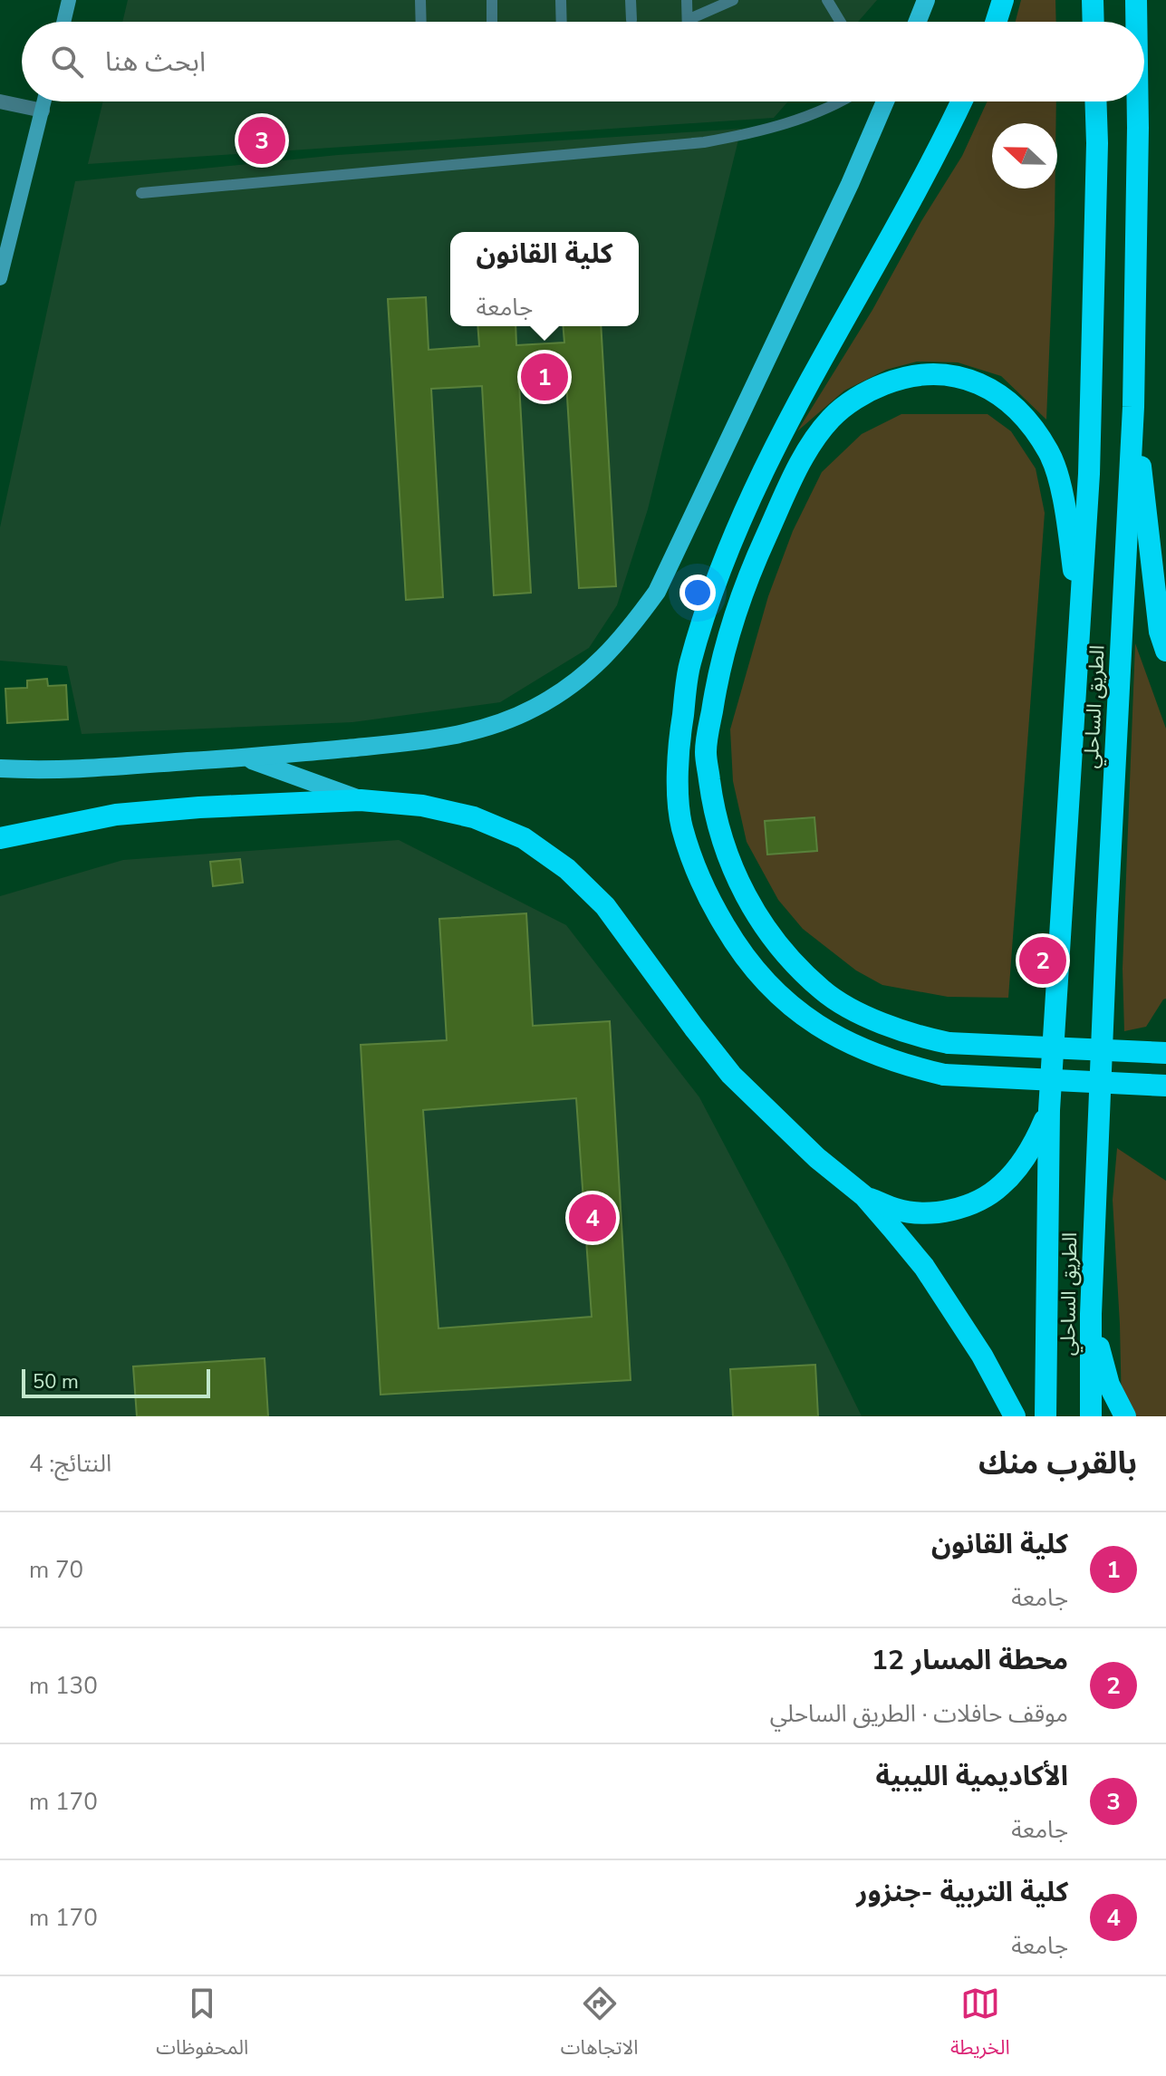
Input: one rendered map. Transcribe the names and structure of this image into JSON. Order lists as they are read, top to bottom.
{
  "streets": {
    "highway": ["الطريق الساحلي"]
  },
  "scale_bar": "50 m",
  "north": "left",
  "page": {
    "search": "ابحث هنا",
    "pins": [
      "3",
      "1",
      "2",
      "4"
    ],
    "popup": ["كلية القانون", "جامعة"],
    "scale": "50 m",
    "heading": ["بالقرب منك", "النتائج: 4"],
    "list": [
      {
        "mark": "1",
        "name": "كلية القانون",
        "note": "جامعة",
        "value": "70 m"
      },
      {
        "mark": "2",
        "name": "محطة المسار 12",
        "note": "موقف حافلات · الطريق الساحلي",
        "value": "130 m"
      },
      {
        "mark": "3",
        "name": "الأكاديمية الليبية",
        "note": "جامعة",
        "value": "170 m"
      },
      {
        "mark": "4",
        "name": "كلية التربية -جنزور",
        "note": "جامعة",
        "value": "170 m"
      }
    ],
    "nav": ["الخريطة", "الاتجاهات", "المحفوظات"]
  }
}
